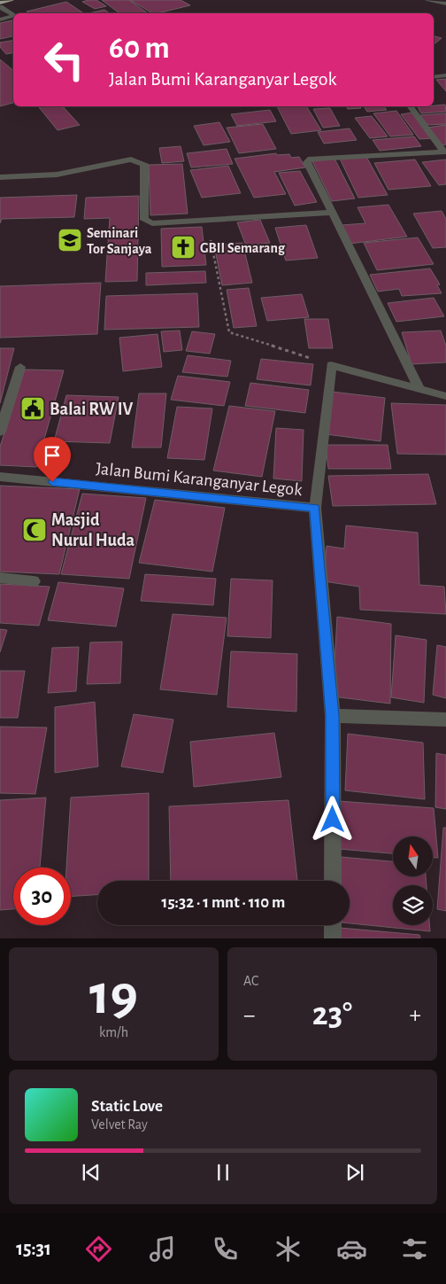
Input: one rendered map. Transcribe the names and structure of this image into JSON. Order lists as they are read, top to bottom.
{
  "streets": {
    "street": ["Jalan Bumi Karanganyar Legok"]
  },
  "places": {
    "school or university": ["Seminari Tor Sanjaya"],
    "church": ["GBII Semarang"],
    "public building": ["Balai RW IV"],
    "mosque": ["Masjid Nurul Huda"]
  },
  "north": "top",
  "page": {
    "turn": ["60 m", "Jalan Bumi Karanganyar Legok"],
    "limit": "30",
    "trip": "15:32 · 1 mnt · 110 m",
    "tile": [
      ["19", "km/h"],
      "AC"
    ],
    "heat": ["−", "23°", "+"],
    "song": ["Static Love", "Velvet Ray"],
    "tabs": "15:31"
  }
}
